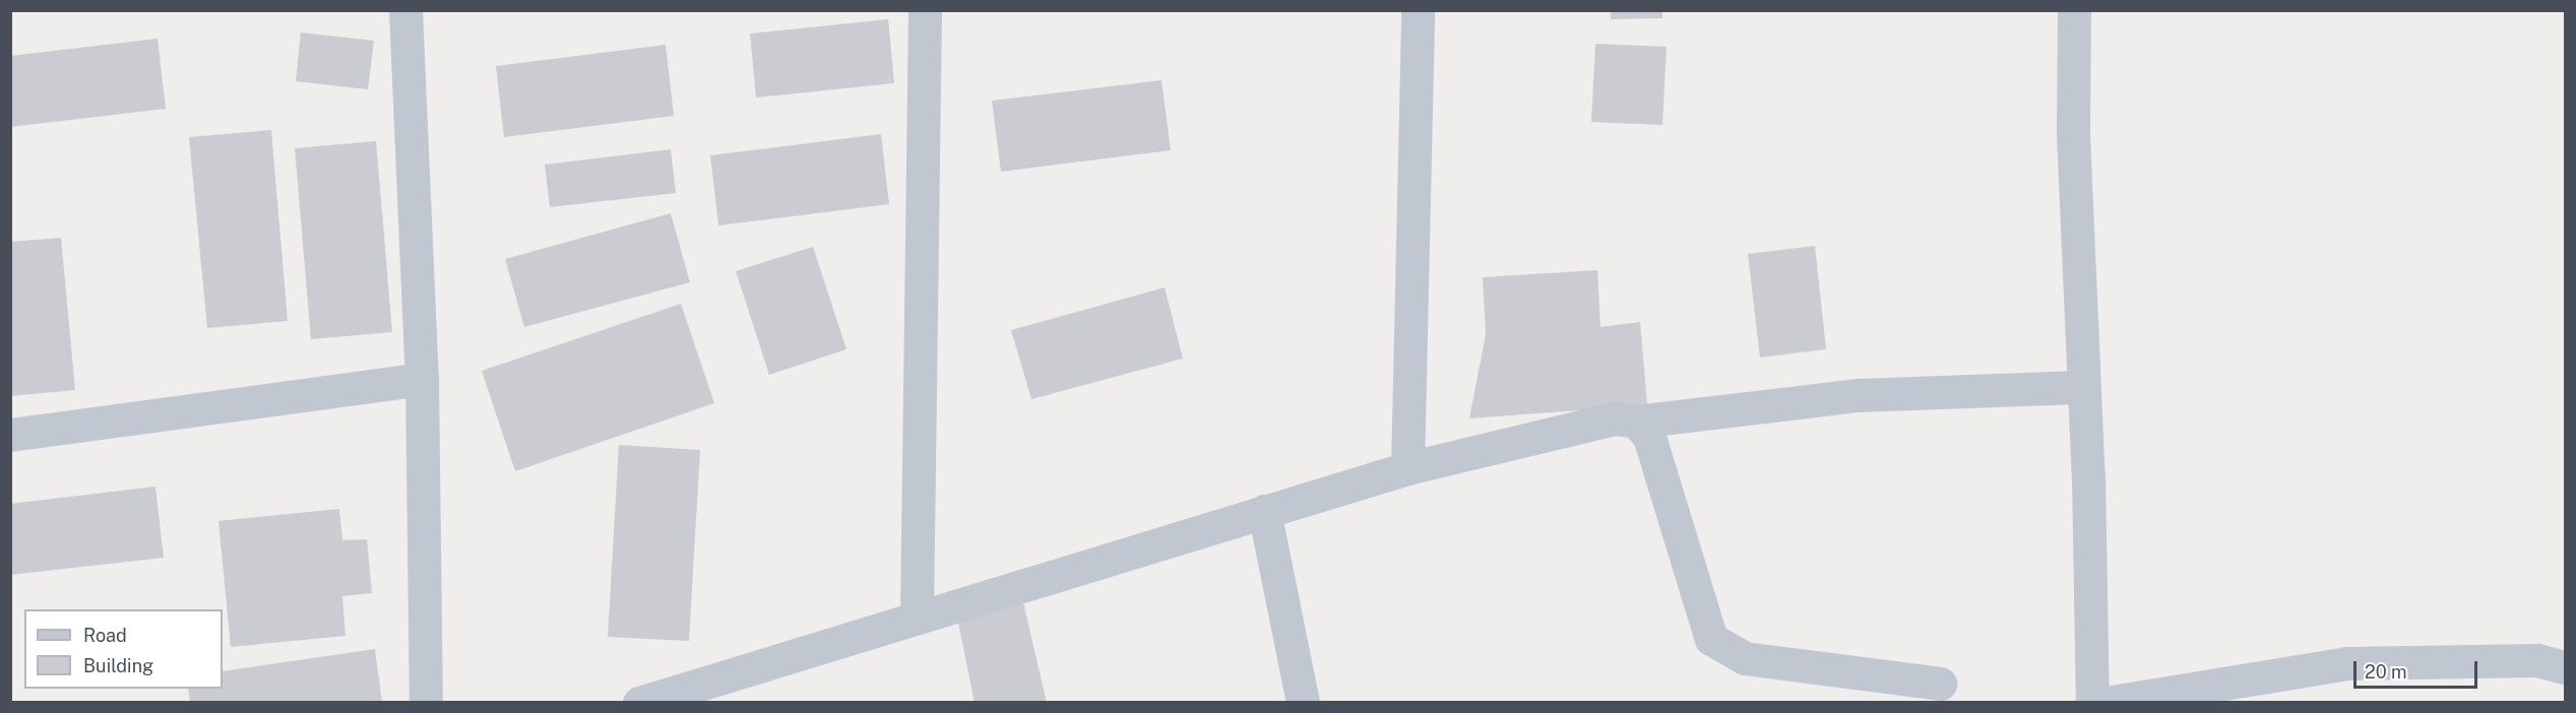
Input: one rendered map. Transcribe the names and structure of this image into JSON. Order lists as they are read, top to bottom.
{
  "legend": ["Road", "Building"],
  "scale_bar": "20 m"
}
